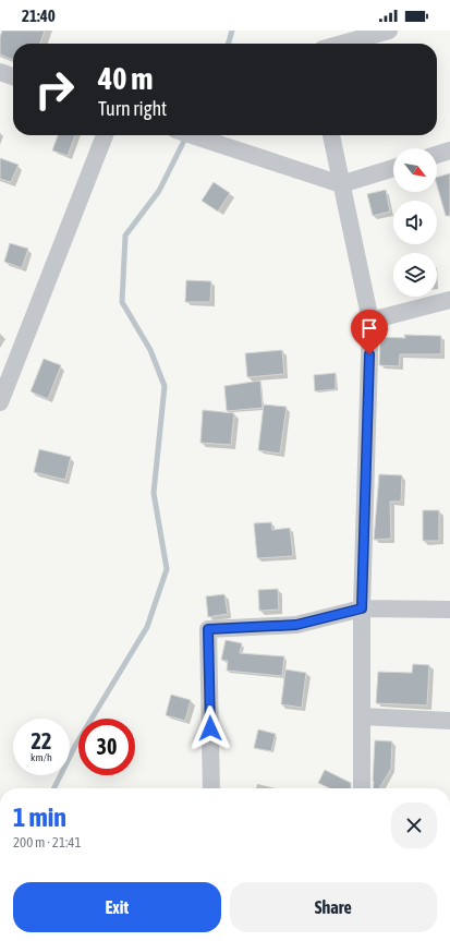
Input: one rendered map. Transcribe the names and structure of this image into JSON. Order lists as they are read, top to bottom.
{
  "north": "bottom right",
  "page": {
    "status": "21:40",
    "turn": ["40 m", "Turn right"],
    "speed": "22 km/h",
    "limit": "30",
    "heading": ["1 min", "200 m · 21:41"],
    "buttons": ["Exit", "Share"]
  }
}
